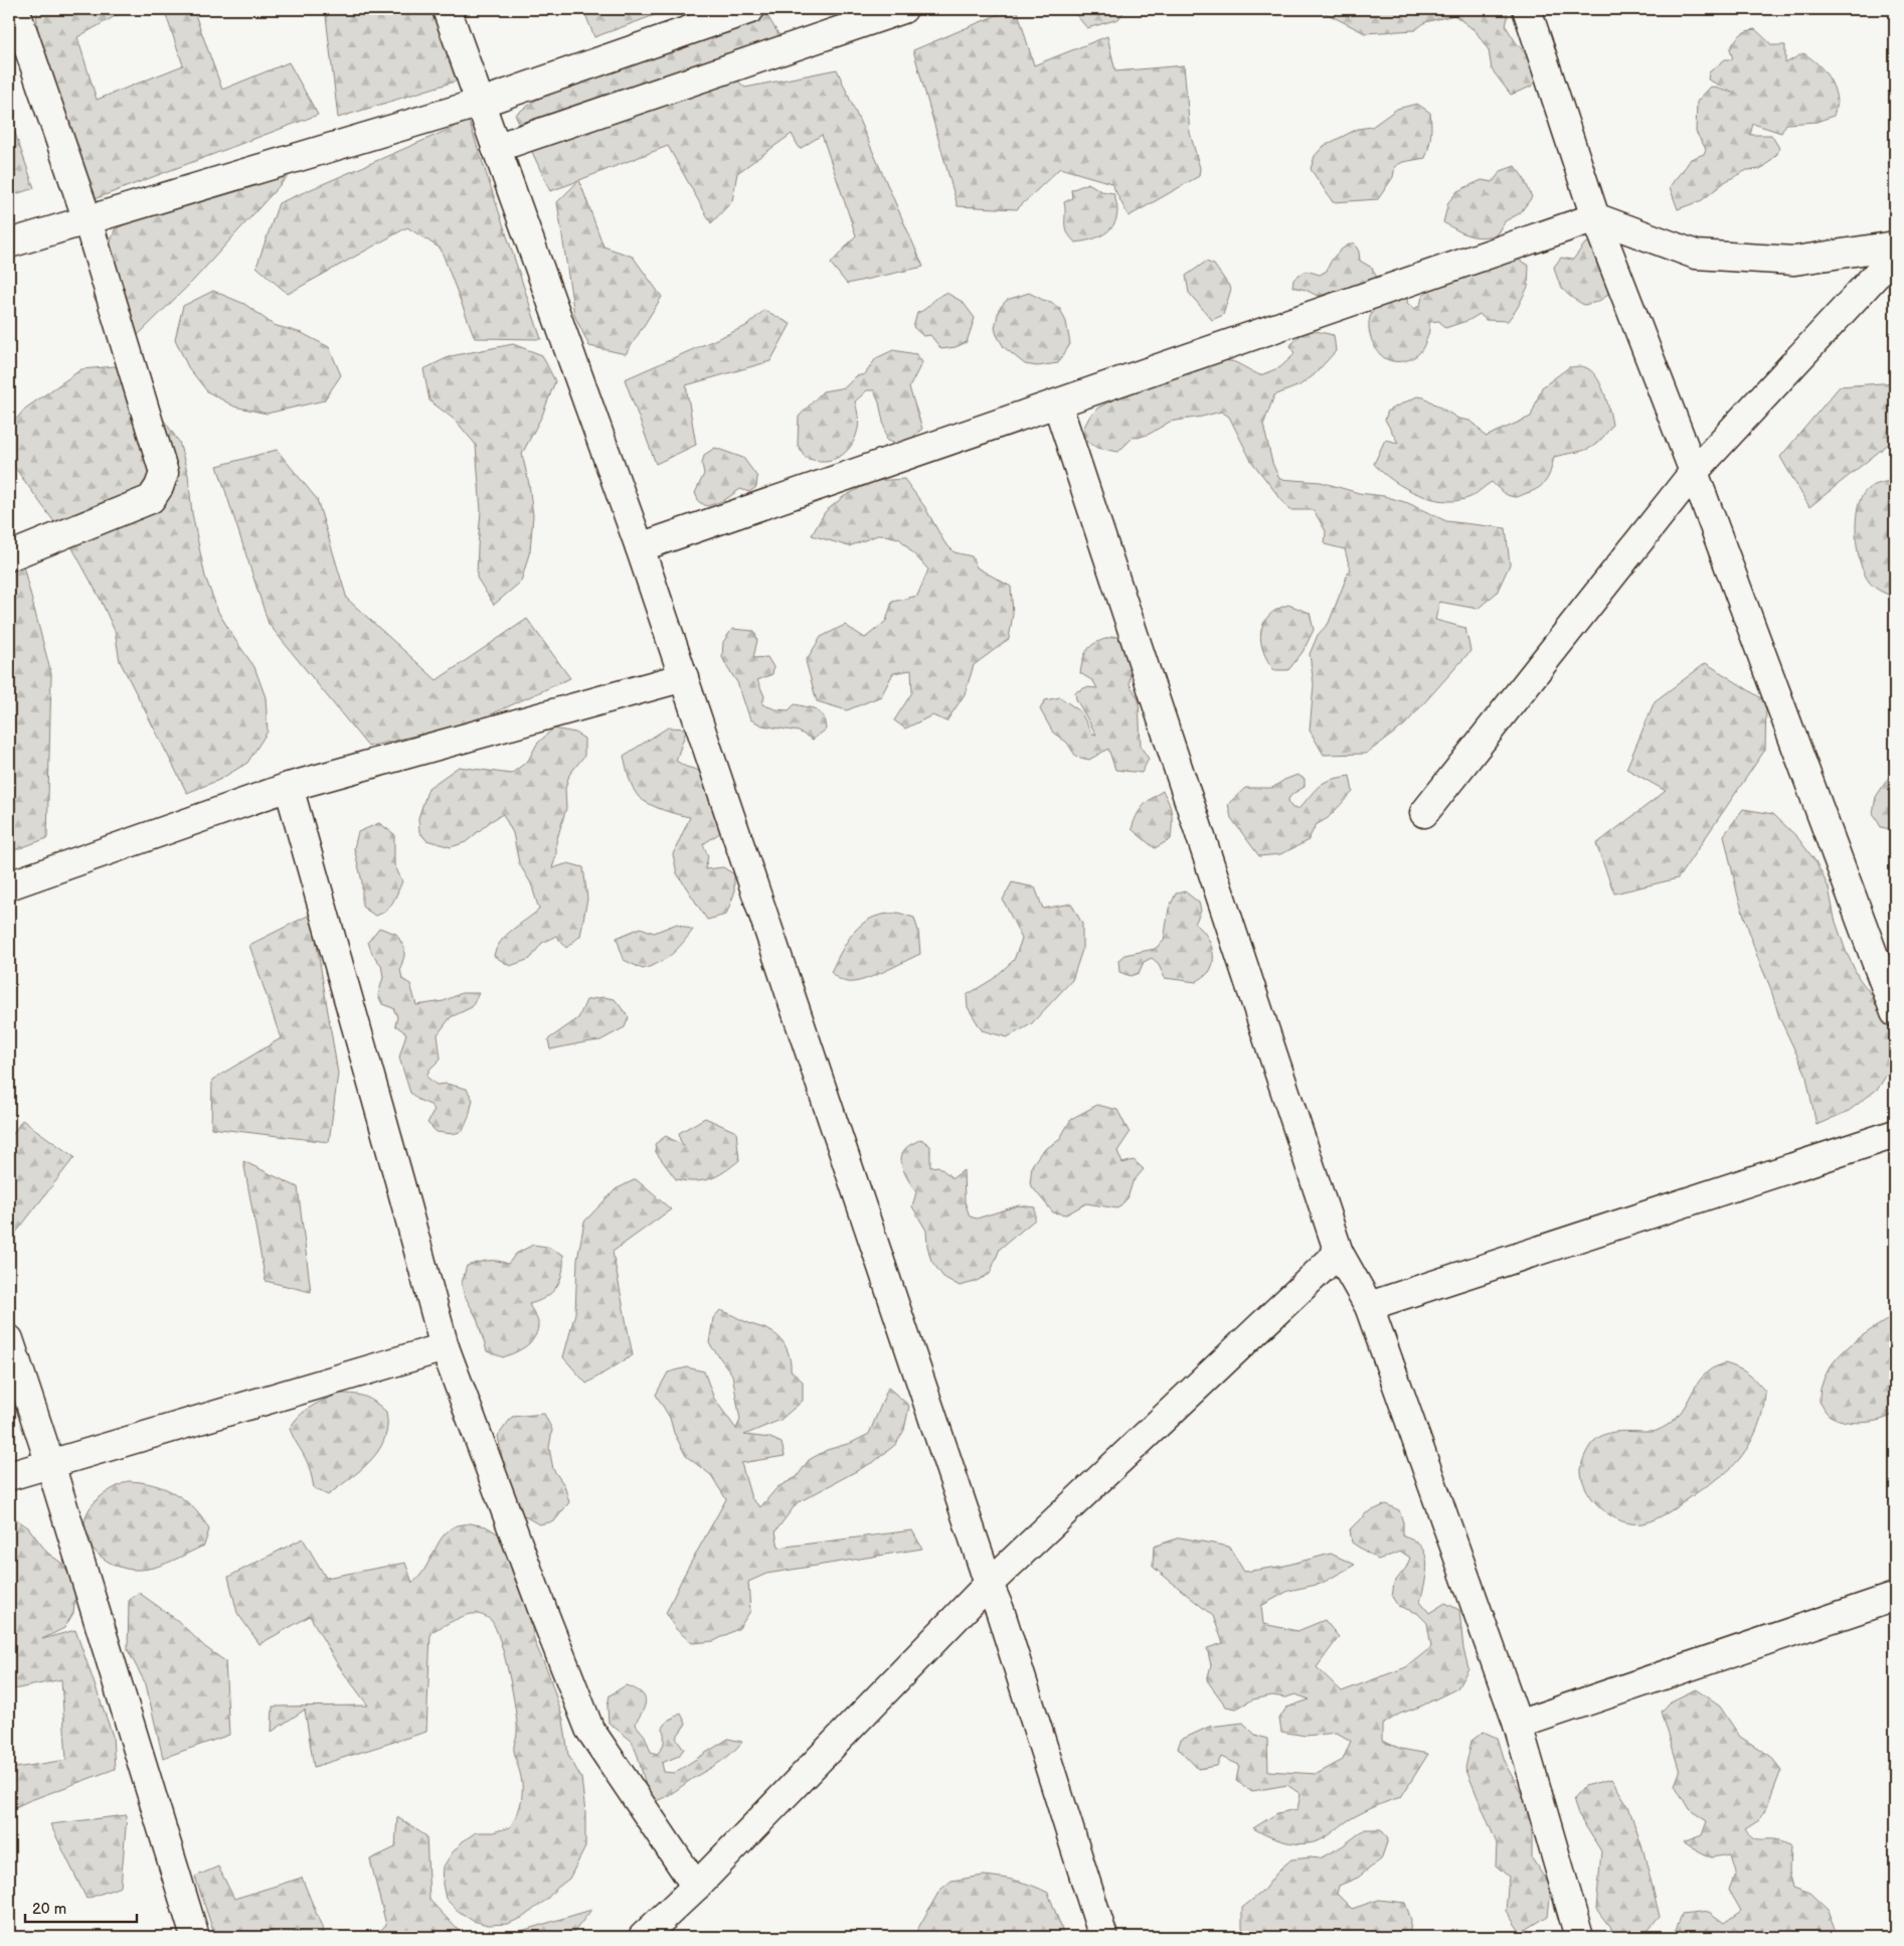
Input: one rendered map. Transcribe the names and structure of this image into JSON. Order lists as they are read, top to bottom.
{
  "scale_bar": "20 m"
}
